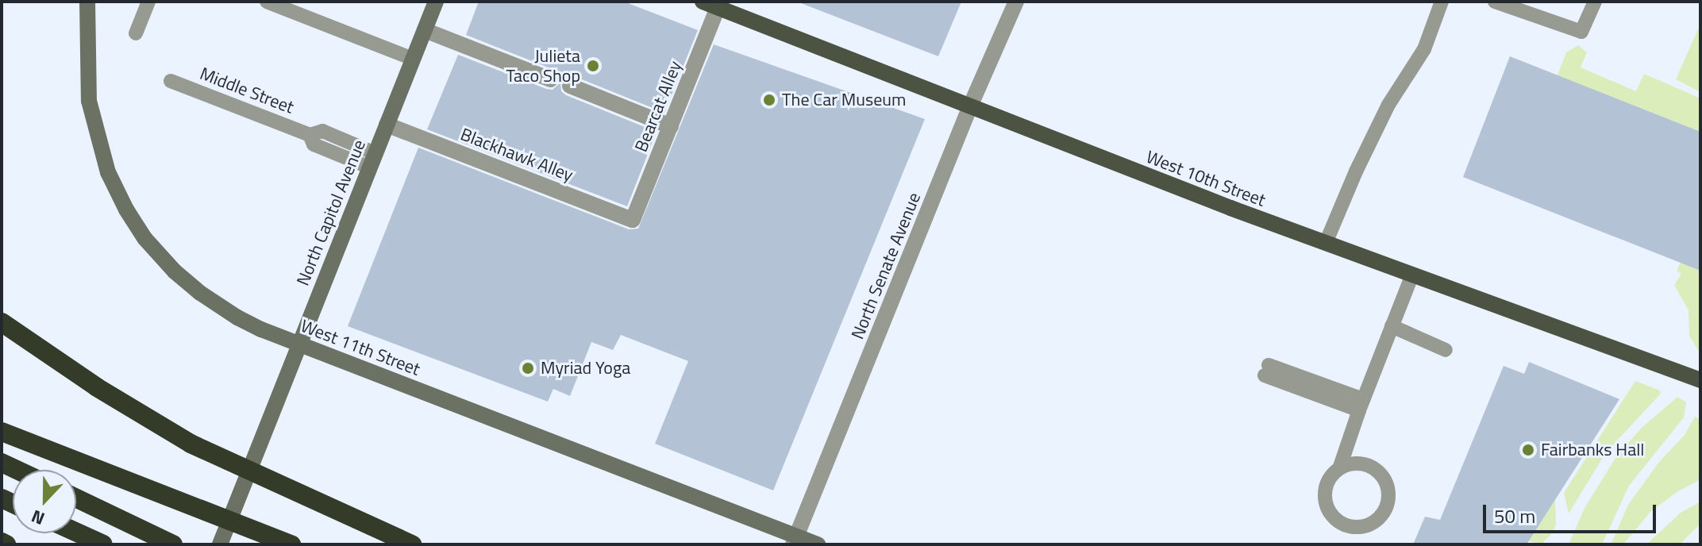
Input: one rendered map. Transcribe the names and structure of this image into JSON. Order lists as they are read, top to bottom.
{
  "streets": {
    "main road": ["West 10th Street", "North Capitol Avenue", "West 11th Street"],
    "street": ["Bearcat Alley", "Blackhawk Alley", "North Senate Avenue"],
    "lane": ["Middle Street"]
  },
  "crossings": [
    ["Middle Street", "North Capitol Avenue"],
    ["Bearcat Alley", "Blackhawk Alley"],
    ["Bearcat Alley", "West 10th Street"],
    ["Blackhawk Alley", "North Capitol Avenue"],
    ["West 10th Street", "North Senate Avenue"],
    ["North Capitol Avenue", "West 11th Street"],
    ["North Senate Avenue", "West 11th Street"]
  ],
  "places": [
    "Julieta Taco Shop",
    "The Car Museum",
    "Myriad Yoga",
    "Fairbanks Hall"
  ],
  "scale_bar": "50 m",
  "north": "bottom"
}
